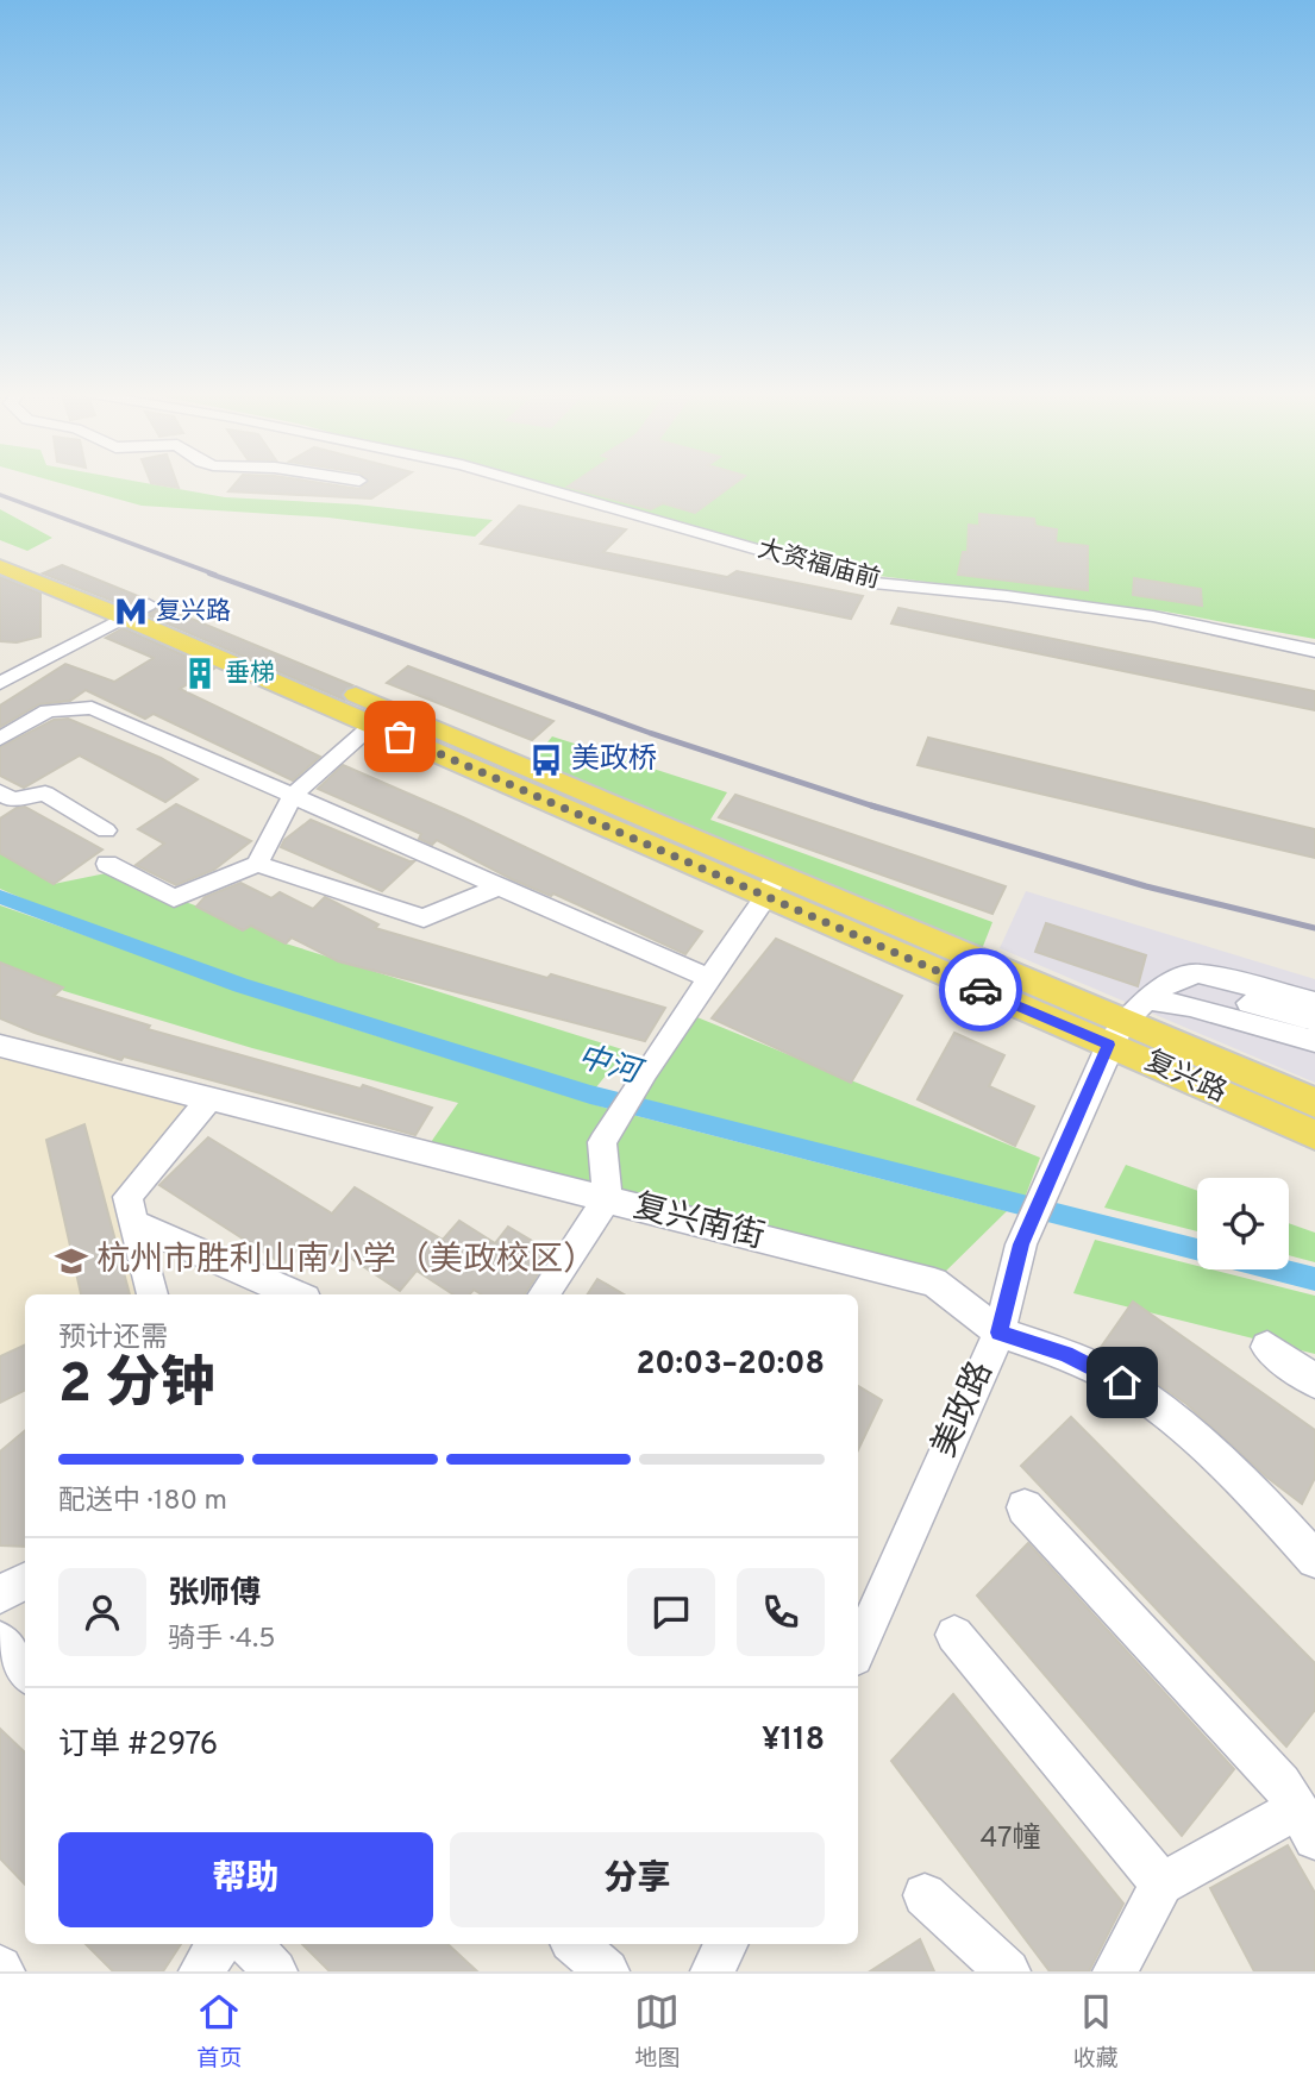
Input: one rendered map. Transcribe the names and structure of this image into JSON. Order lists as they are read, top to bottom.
{
  "streets": {
    "main road": ["复兴路"],
    "street": ["大资福庙前", "复兴南街", "美政路"]
  },
  "crossings": [
    ["复兴路", "美政路"],
    ["复兴南街", "美政路"]
  ],
  "water": ["中河"],
  "places": {
    "metro station": ["复兴路"],
    "building": ["垂梯"],
    "bus stop": ["美政桥"],
    "school or university": ["杭州市胜利山南小学（美政校区）"]
  },
  "house_numbers": ["47幢"],
  "page": {
    "heading": ["2 分钟", "预计还需", "20:03–20:08"],
    "panel": [
      "张师傅",
      "骑手 · 4.5",
      "订单 #2976",
      "¥118"
    ],
    "bar": "配送中 · 180 m",
    "buttons": ["帮助", "分享"],
    "tabs": ["首页", "地图", "收藏"]
  }
}
